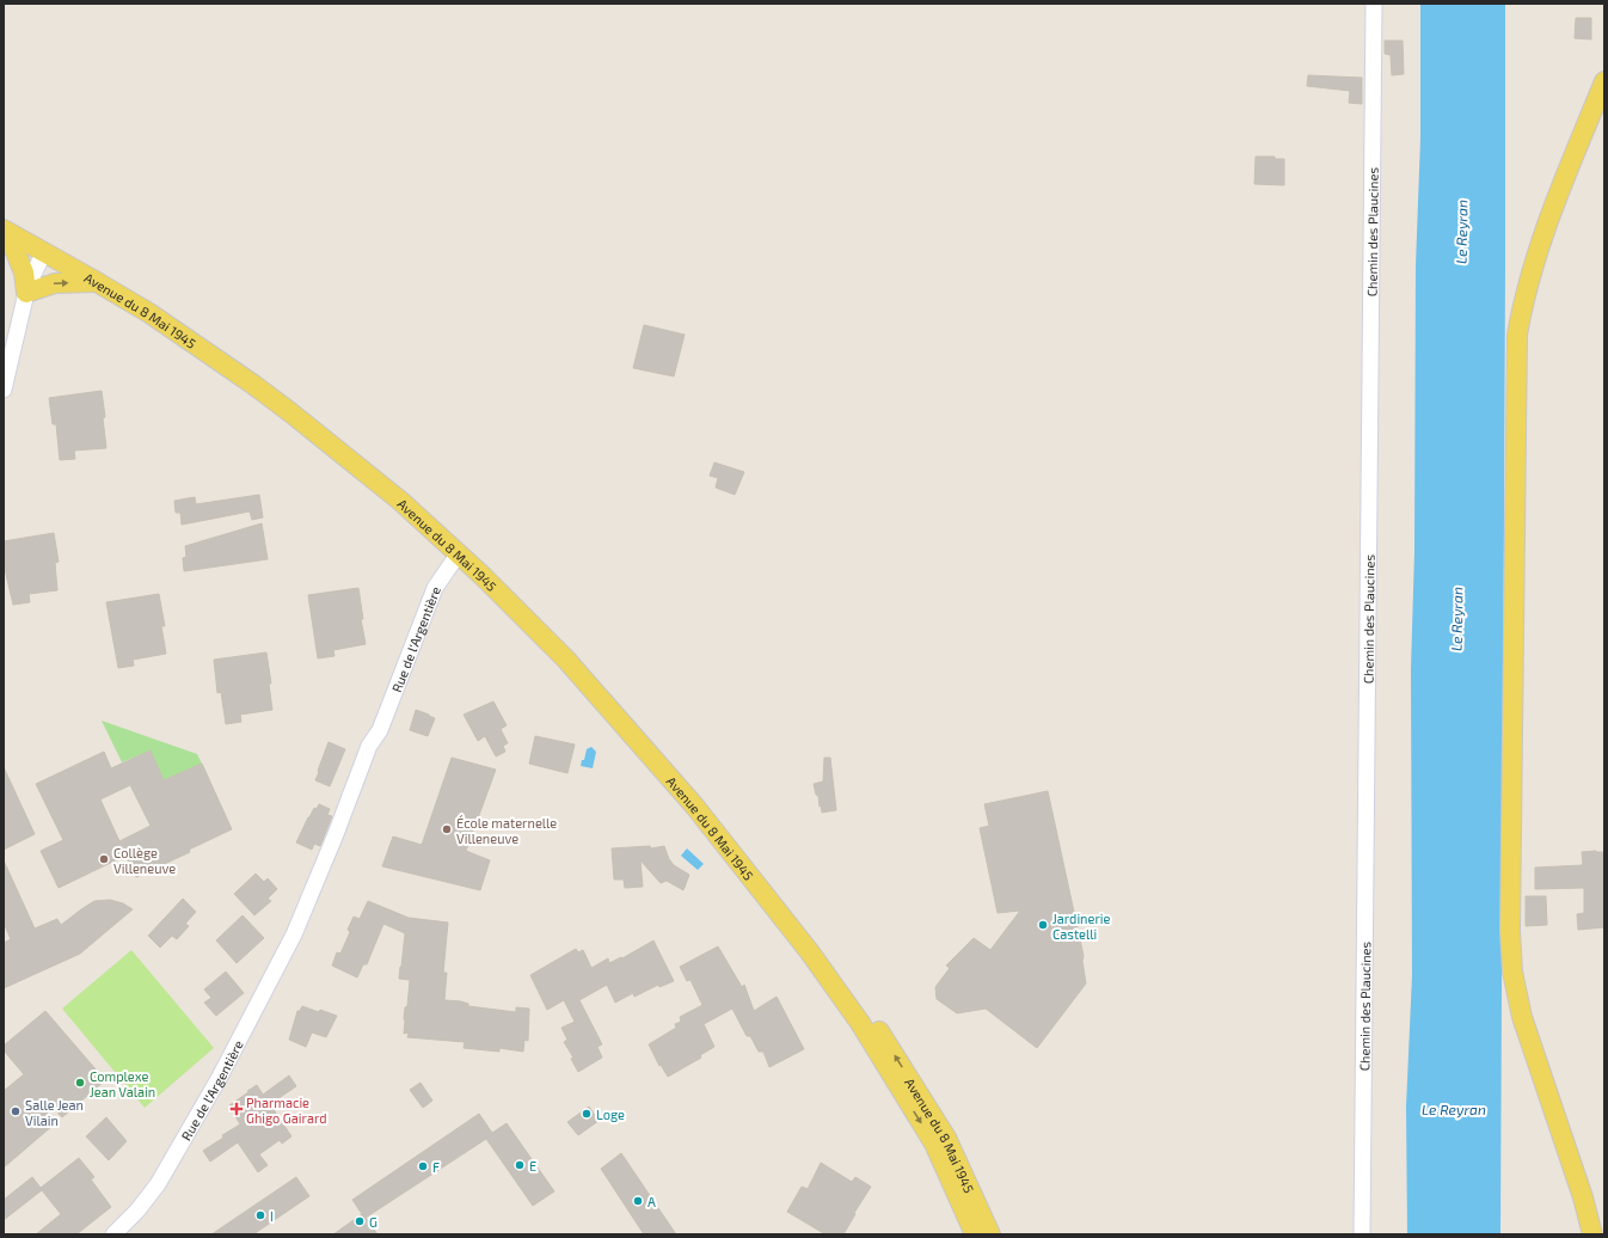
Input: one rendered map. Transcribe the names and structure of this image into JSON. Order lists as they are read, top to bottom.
{
  "streets": {
    "main road": ["Avenue du 8 Mai 1945"],
    "street": ["Chemin des Plaucines", "Rue de l'Argentière"]
  },
  "crossings": [
    ["Avenue du 8 Mai 1945", "Rue de l'Argentière"]
  ],
  "water": ["Le Reyran"],
  "places": {
    "other": [
      "École maternelle Villeneuve",
      "Collège Villeneuve",
      "Jardinerie Castelli",
      "Complexe Jean Valain",
      "Salle Jean Vilain",
      "Loge",
      "E",
      "F",
      "A",
      "I",
      "G"
    ],
    "health": ["Pharmacie Ghigo Gairard"]
  }
}
